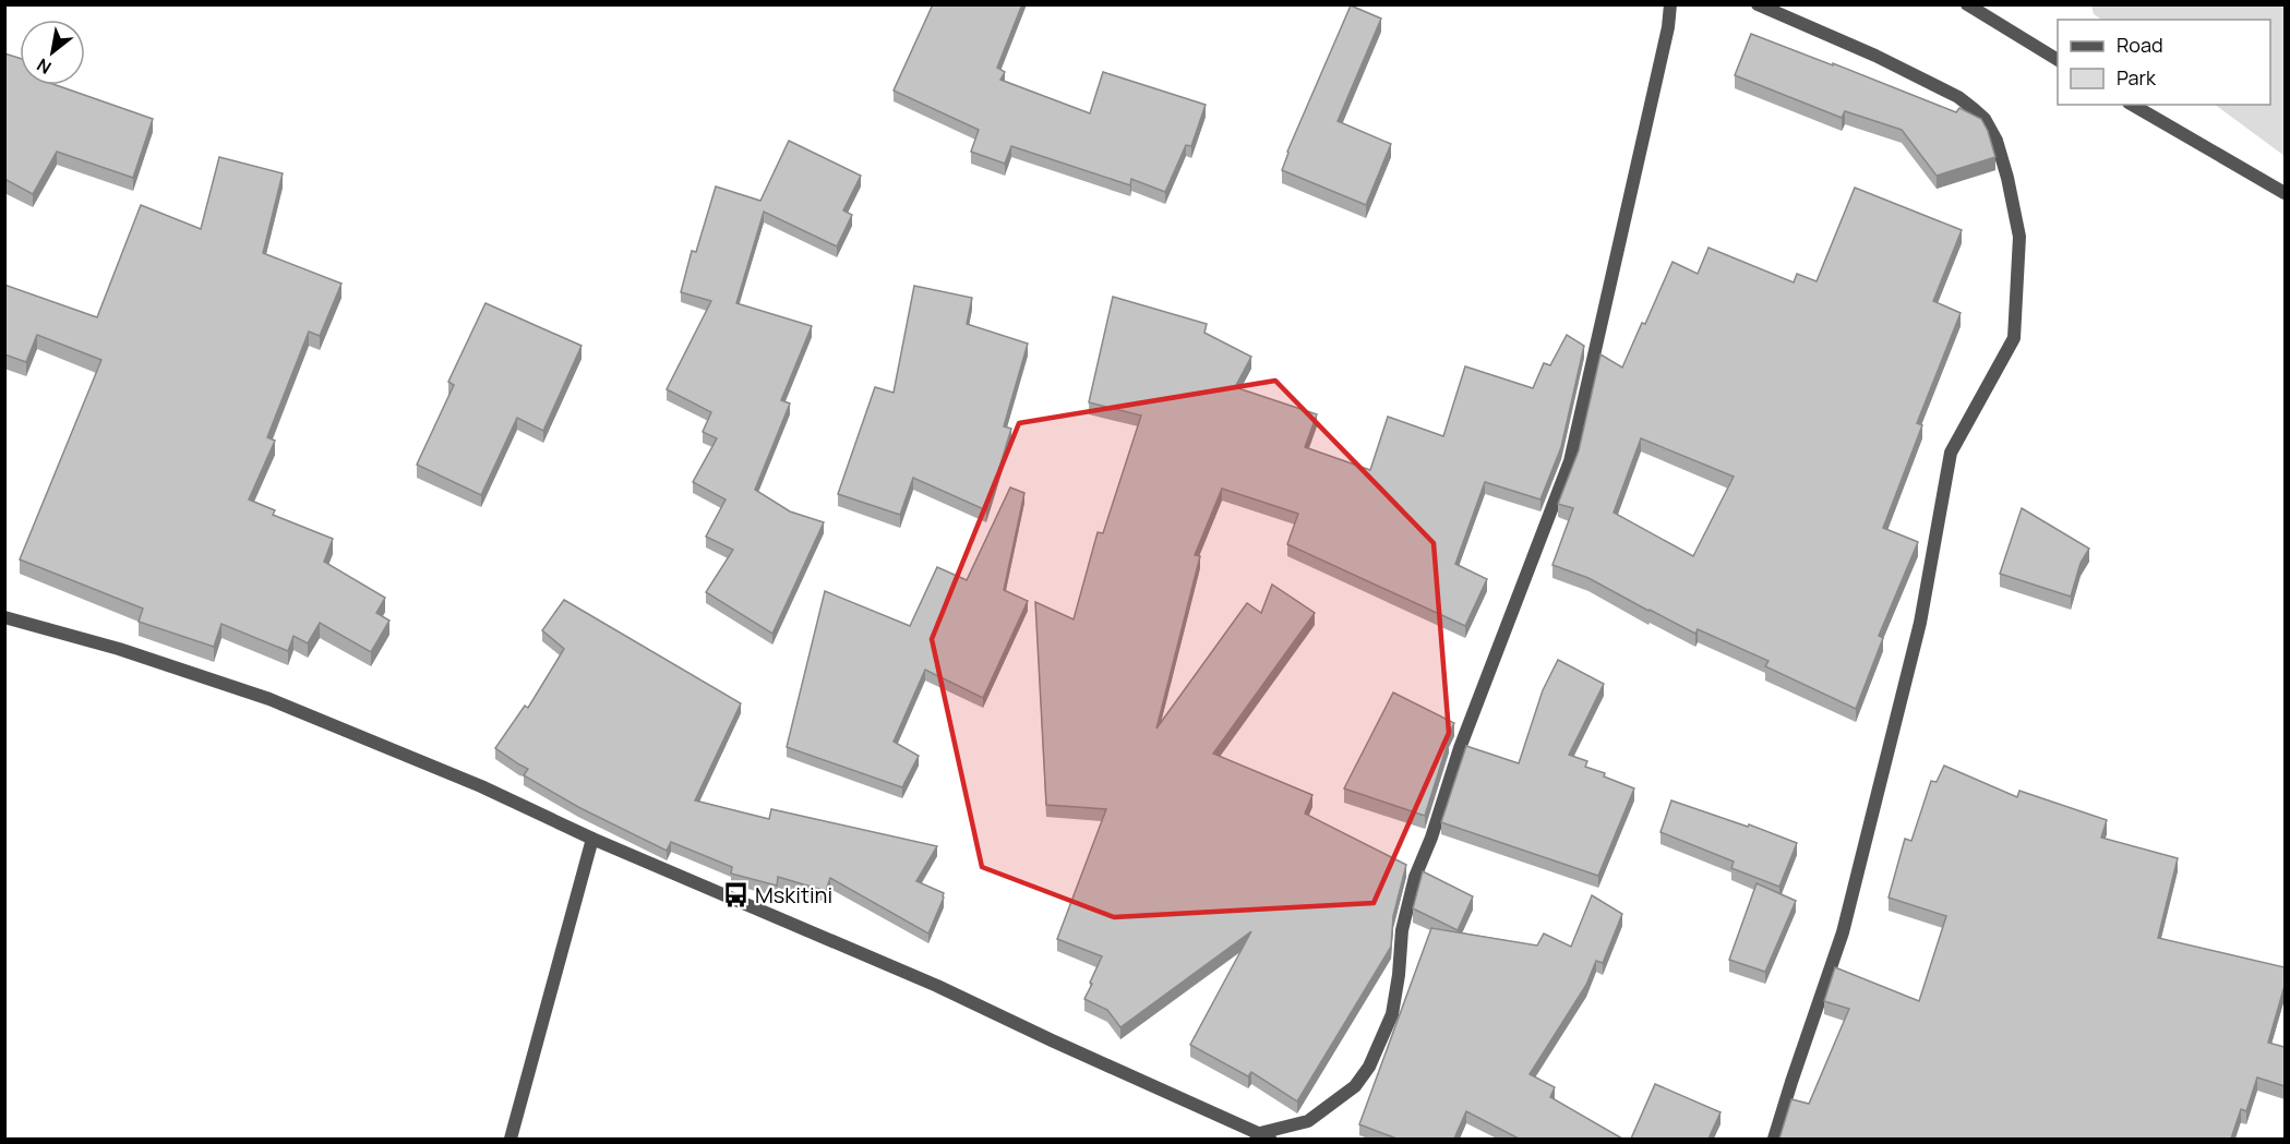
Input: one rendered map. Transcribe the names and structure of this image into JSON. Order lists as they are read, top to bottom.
{
  "places": {
    "bus stop": ["Mskitini"]
  },
  "legend": ["Road", "Park"],
  "north": "bottom left"
}
